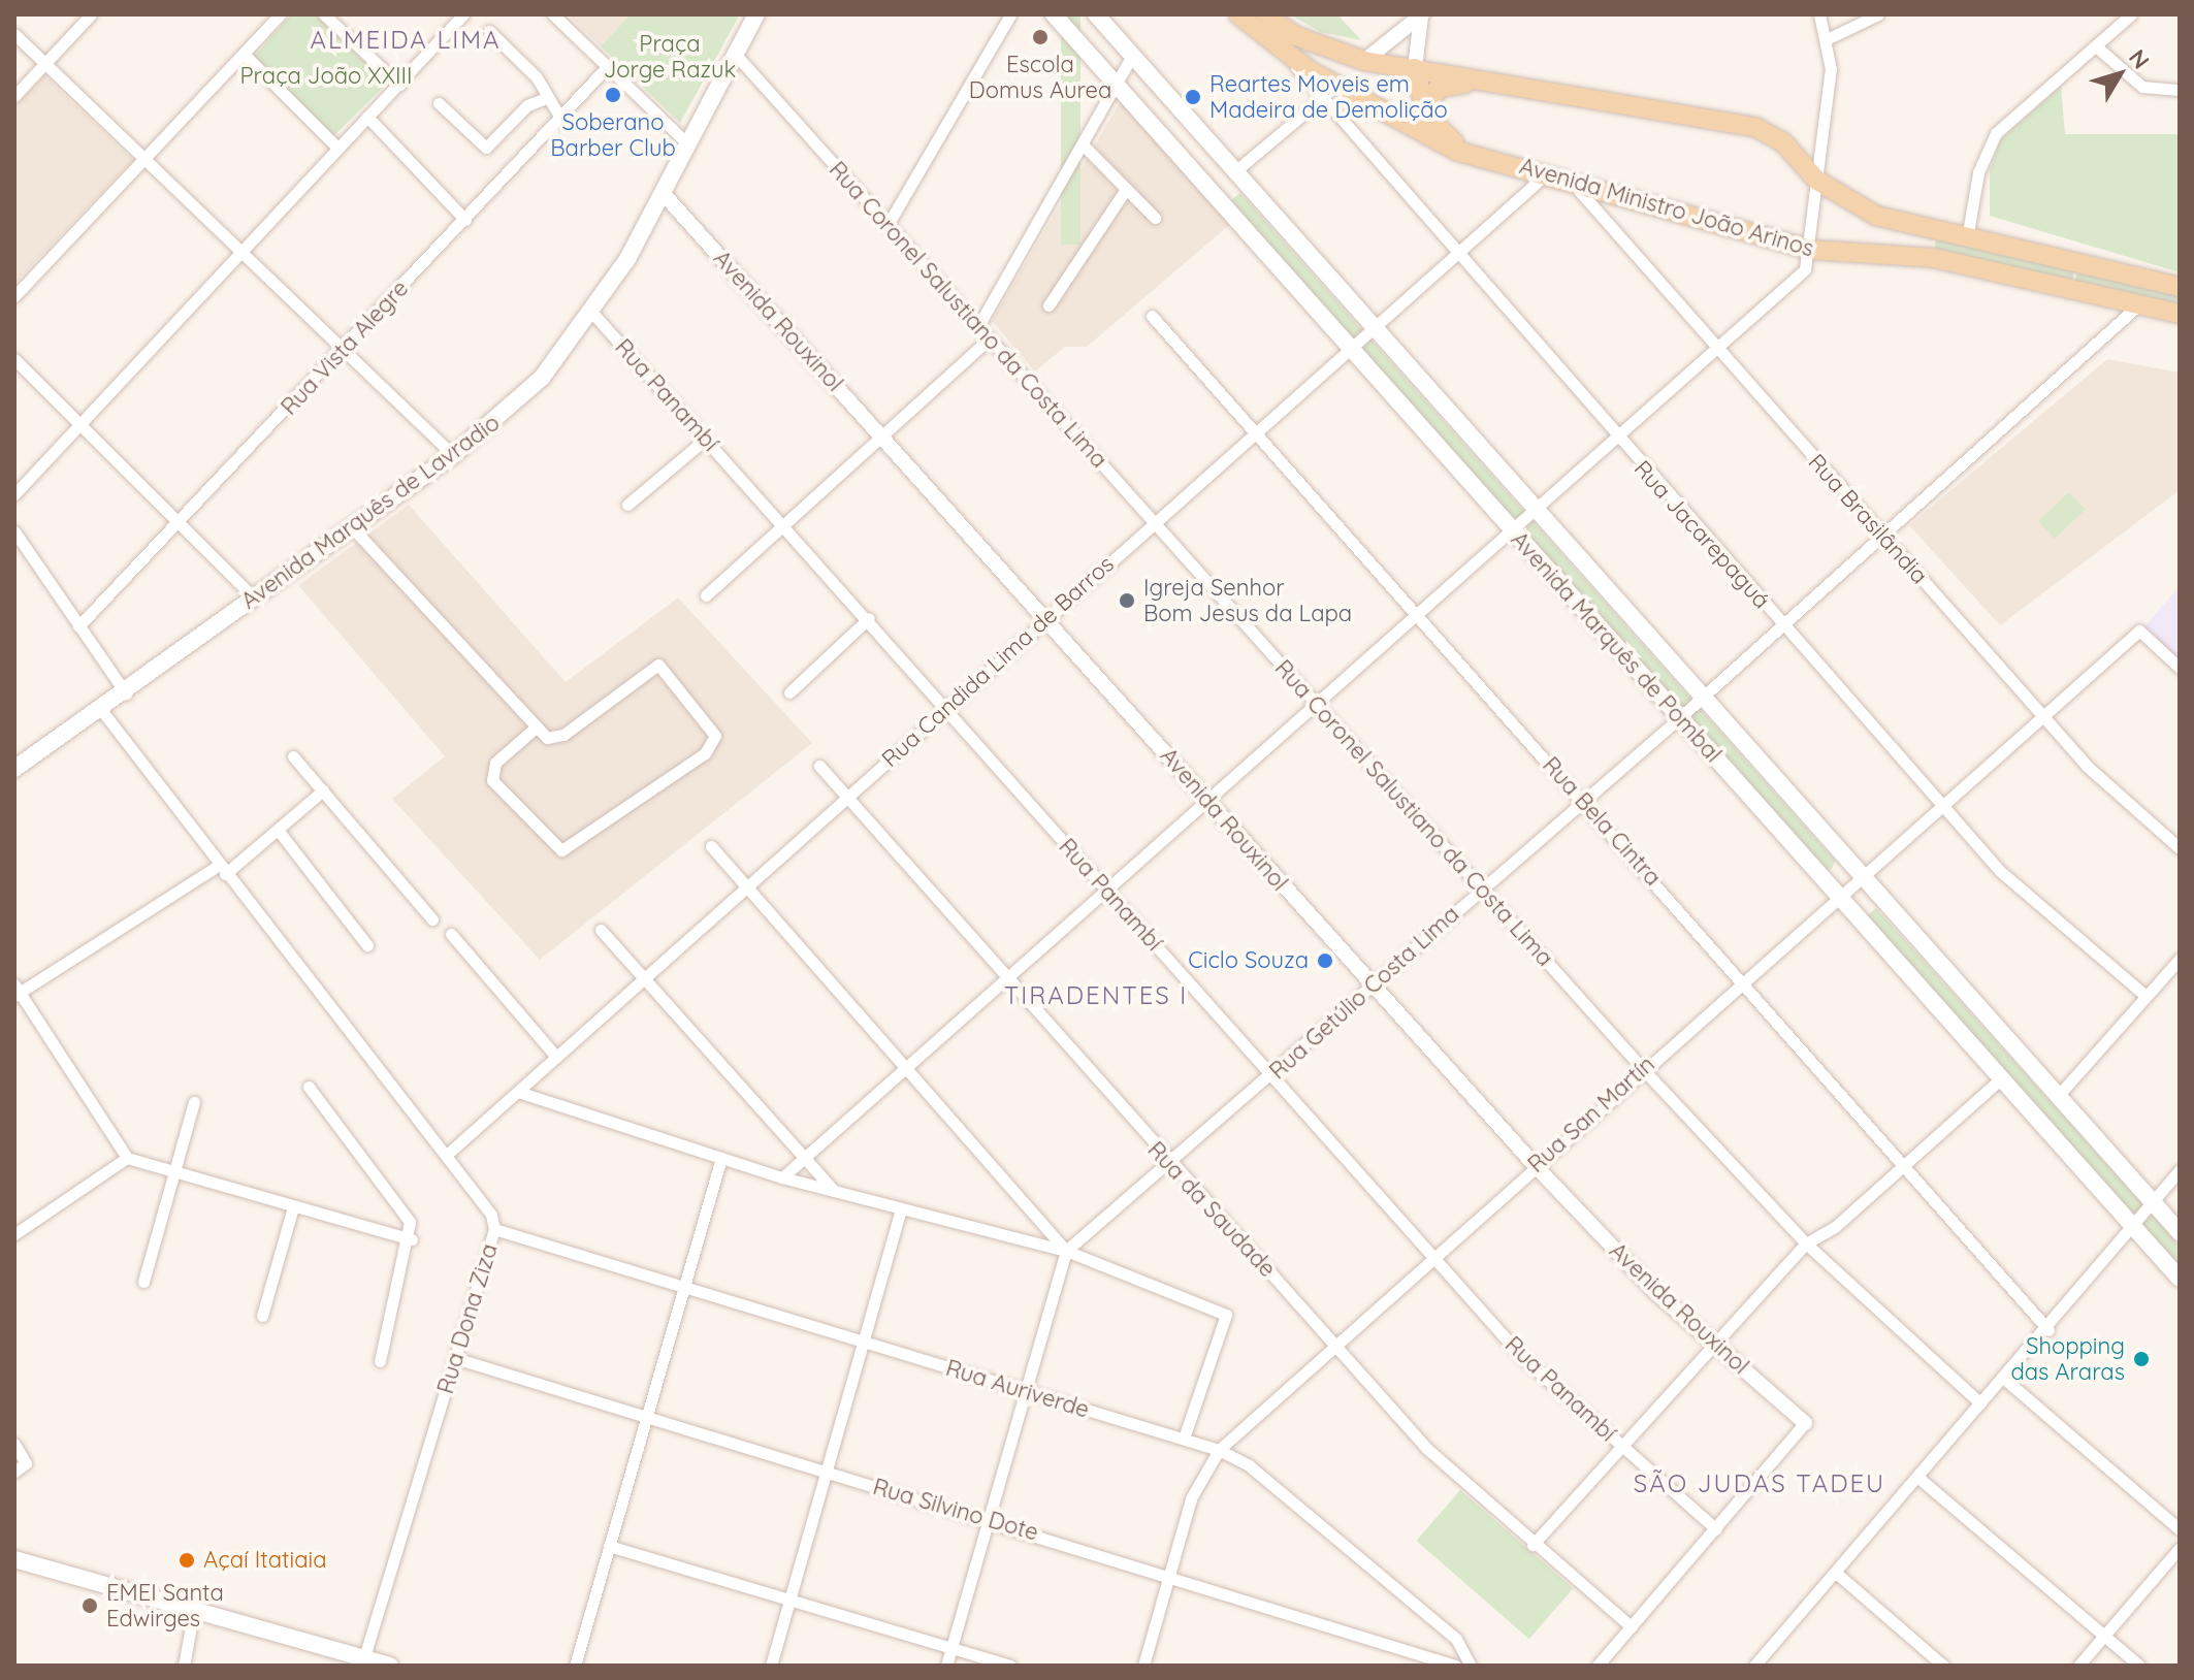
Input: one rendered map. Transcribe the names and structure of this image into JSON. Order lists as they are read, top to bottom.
{
  "streets": {
    "main road": ["Avenida Ministro João Arinos", "Avenida Marquês de Lavradio", "Avenida Marquês de Pombal"],
    "street": [
      "Rua Coronel Salustiano da Costa Lima",
      "Avenida Rouxinol",
      "Rua Vista Alegre",
      "Rua Panambí",
      "Rua Brasilândia",
      "Rua Jacarepaguá",
      "Rua Candida Lima de Barros",
      "Rua Bela Cintra",
      "Rua Getúlio Costa Lima",
      "Rua San Martín",
      "Rua da Saudade",
      "Rua Dona Ziza",
      "Rua Auriverde",
      "Rua Silvino Dote"
    ]
  },
  "crossings": [
    ["Avenida Ministro João Arinos", "Rua Brasilândia"],
    ["Avenida Ministro João Arinos", "Rua Jacarepaguá"],
    ["Rua Coronel Salustiano da Costa Lima", "Avenida Marquês de Lavradio"],
    ["Rua Coronel Salustiano da Costa Lima", "Rua Candida Lima de Barros"],
    ["Rua Coronel Salustiano da Costa Lima", "Rua Getúlio Costa Lima"],
    ["Rua Coronel Salustiano da Costa Lima", "Rua San Martín"],
    ["Avenida Rouxinol", "Avenida Marquês de Lavradio"],
    ["Avenida Rouxinol", "Rua Candida Lima de Barros"],
    ["Avenida Rouxinol", "Rua Getúlio Costa Lima"],
    ["Avenida Rouxinol", "Rua San Martín"],
    ["Rua Panambí", "Avenida Marquês de Lavradio"],
    ["Rua Panambí", "Rua Candida Lima de Barros"],
    ["Rua Panambí", "Rua Getúlio Costa Lima"],
    ["Rua Panambí", "Rua San Martín"],
    ["Avenida Marquês de Lavradio", "Rua Dona Ziza"],
    ["Avenida Marquês de Pombal", "Rua Candida Lima de Barros"],
    ["Avenida Marquês de Pombal", "Rua Getúlio Costa Lima"],
    ["Avenida Marquês de Pombal", "Rua San Martín"],
    ["Rua Candida Lima de Barros", "Rua Bela Cintra"],
    ["Rua Candida Lima de Barros", "Rua da Saudade"],
    ["Rua Candida Lima de Barros", "Rua Dona Ziza"],
    ["Rua Bela Cintra", "Rua Getúlio Costa Lima"],
    ["Rua Bela Cintra", "Rua San Martín"],
    ["Rua Getúlio Costa Lima", "Rua da Saudade"],
    ["Rua San Martín", "Rua da Saudade"],
    ["Rua San Martín", "Rua Auriverde"],
    ["Rua San Martín", "Rua Silvino Dote"],
    ["Rua Dona Ziza", "Rua Auriverde"],
    ["Rua Dona Ziza", "Rua Silvino Dote"]
  ],
  "districts": ["ALMEIDA LIMA", "TIRADENTES I", "SÃO JUDAS TADEU"],
  "parks": ["Praça Jorge Razuk", "Praça João XXIII"],
  "places": [
    "Escola Domus Aurea",
    "Soberano Barber Club",
    "Reartes Moveis em Madeira de Demolição",
    "Igreja Senhor Bom Jesus da Lapa",
    "Ciclo Souza",
    "Shopping das Araras",
    "Açaí Itatiaia",
    "EMEI Santa Edwirges"
  ],
  "north": "top right"
}
